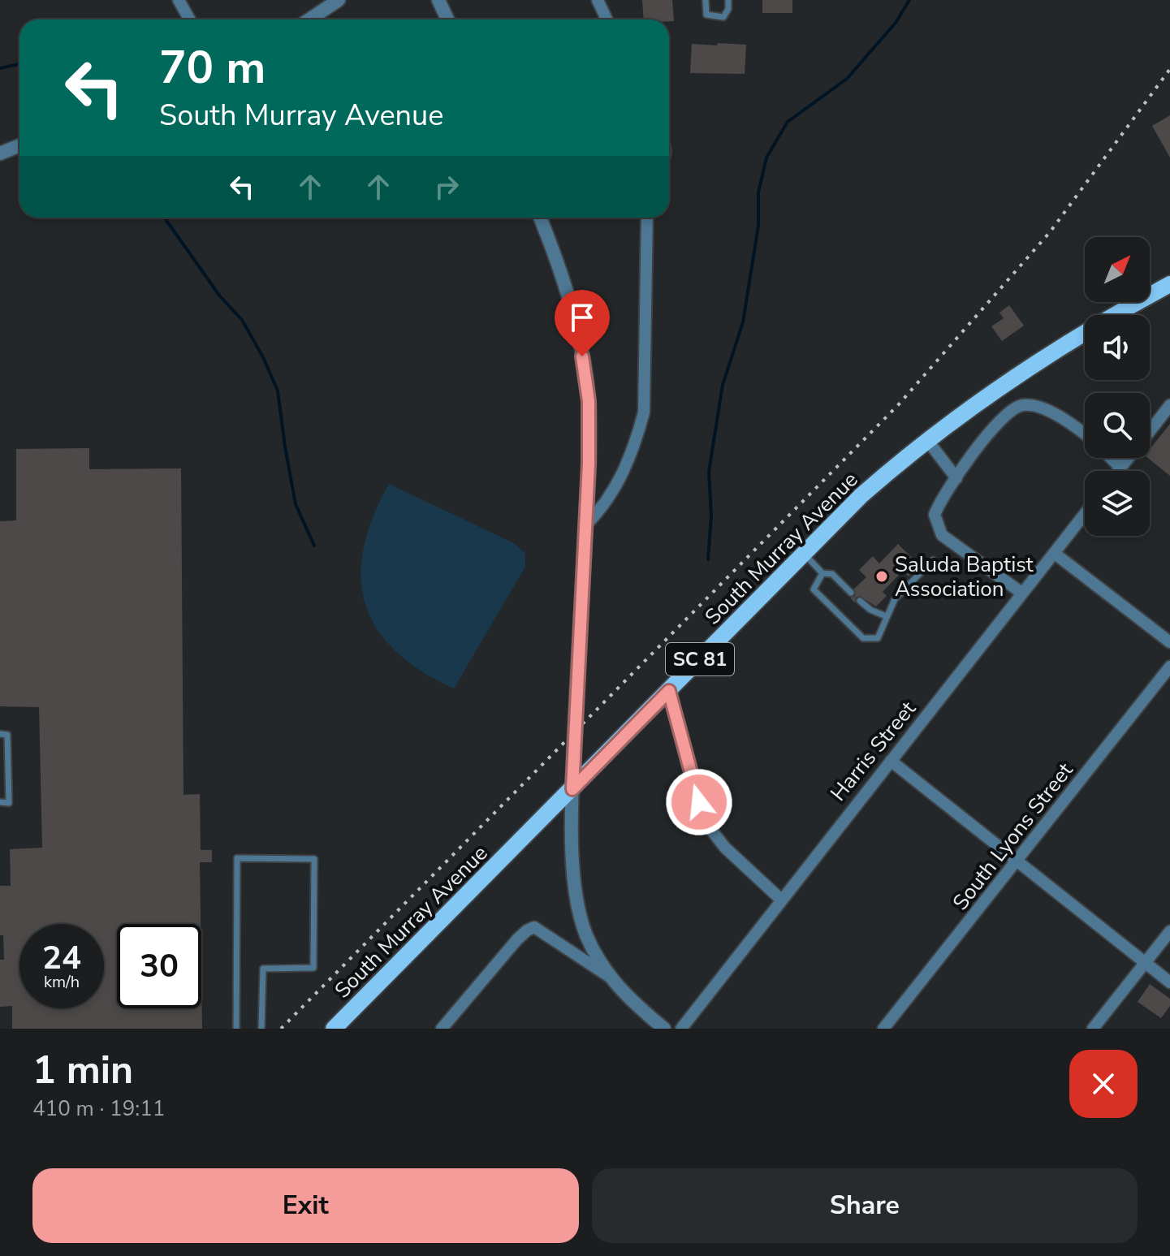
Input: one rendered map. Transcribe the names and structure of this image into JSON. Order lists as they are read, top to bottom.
{
  "streets": {
    "main road": ["South Murray Avenue", "SC 81"],
    "street": ["Harris Street", "South Lyons Street"]
  },
  "places": ["Saluda Baptist Association"],
  "north": "top right",
  "page": {
    "turn": ["70 m", "South Murray Avenue"],
    "speed": "24 km/h",
    "limit": "30",
    "heading": ["1 min", "410 m · 19:11"],
    "buttons": ["Exit", "Share"]
  }
}
